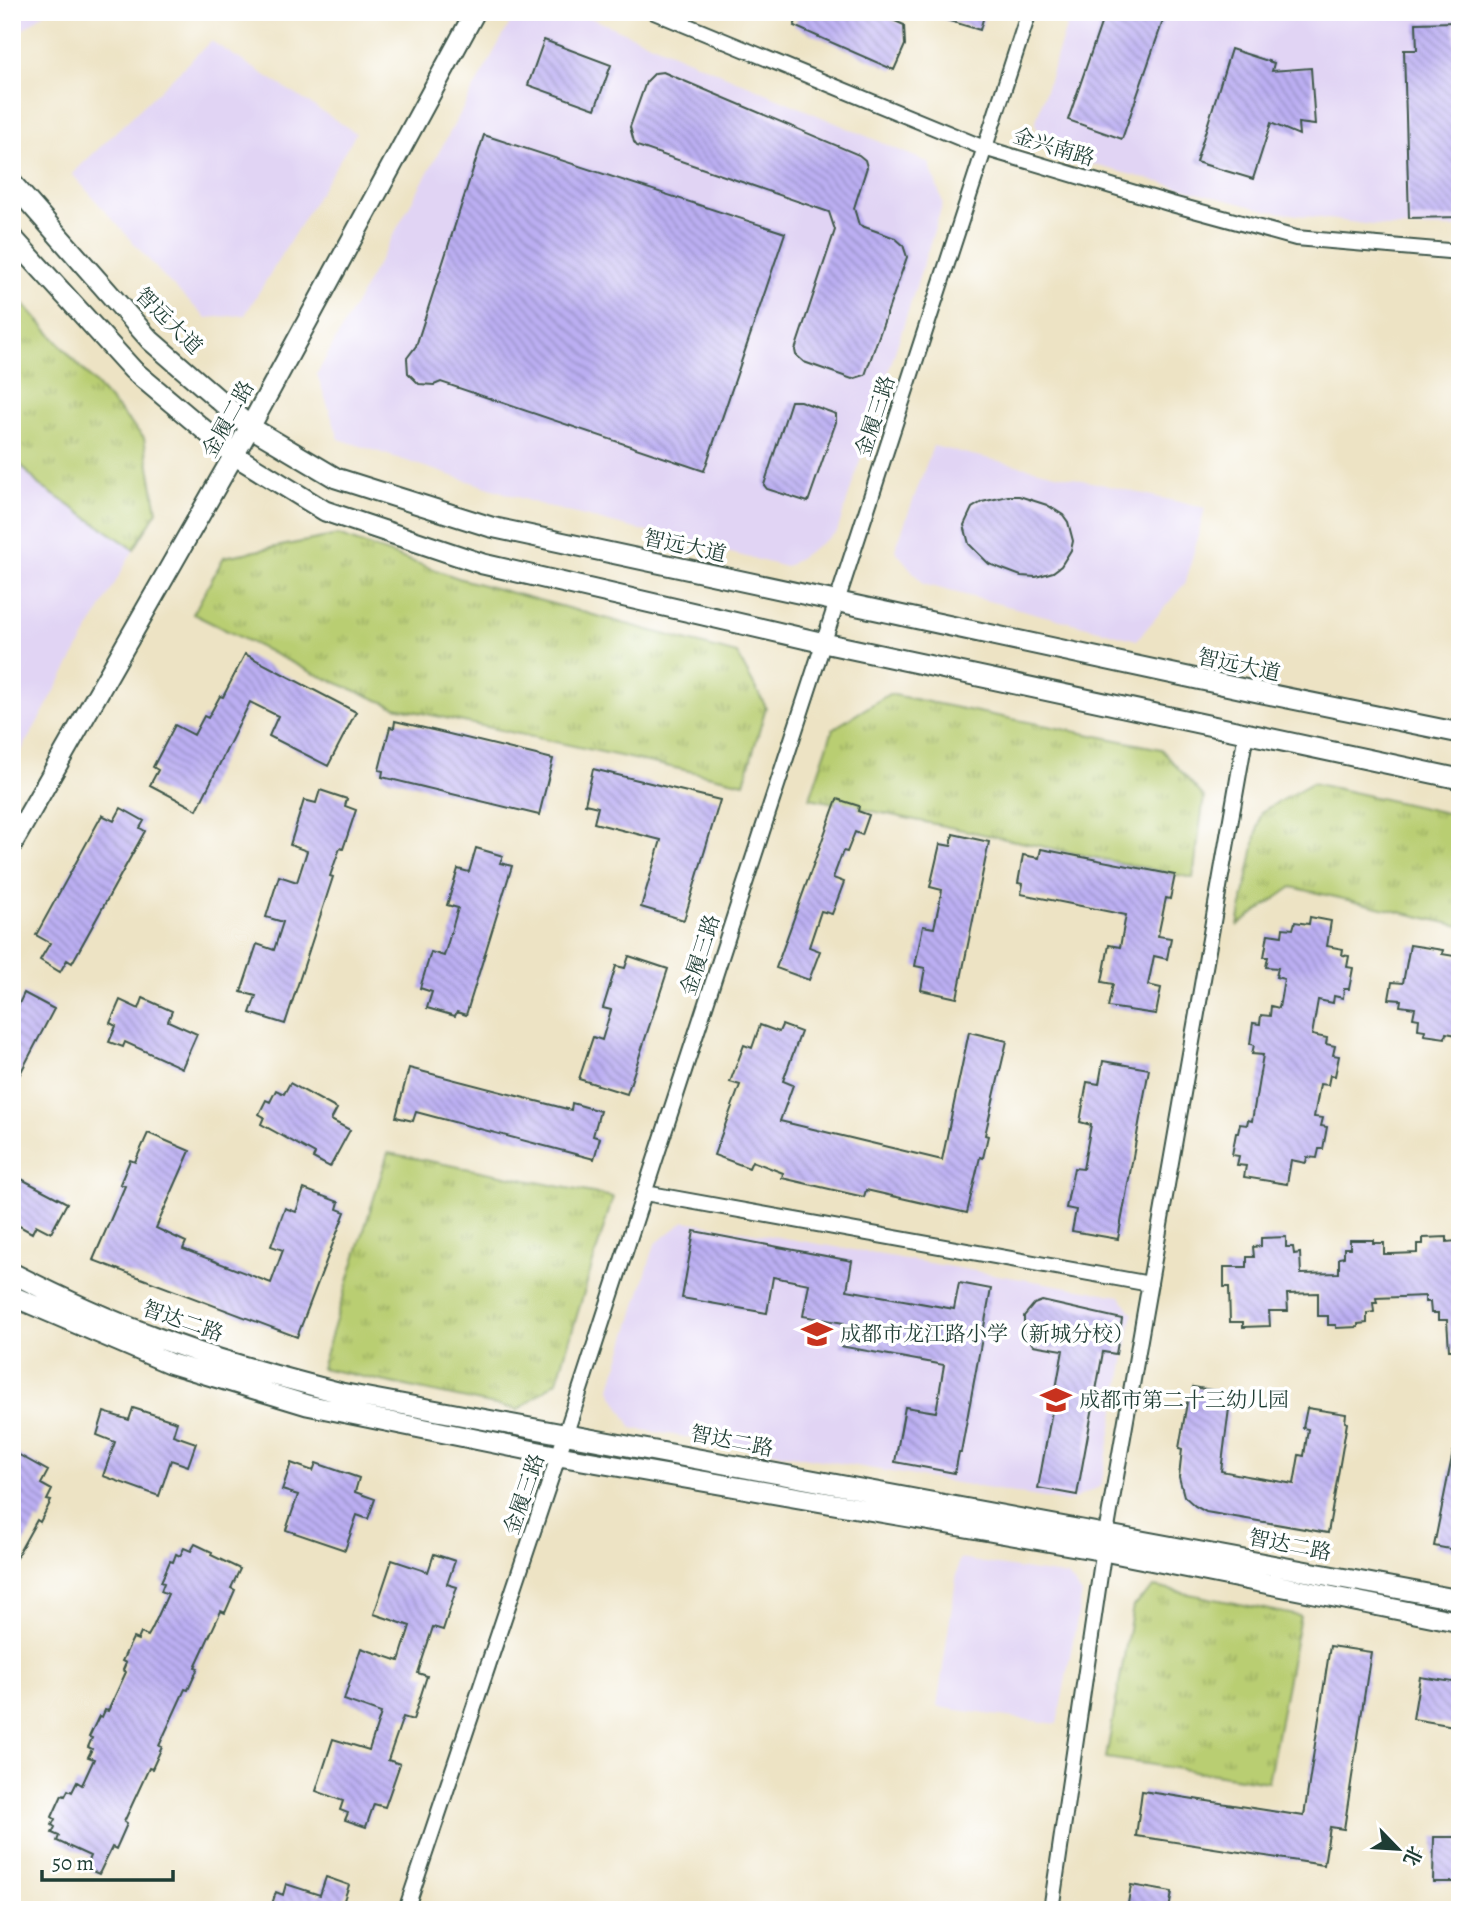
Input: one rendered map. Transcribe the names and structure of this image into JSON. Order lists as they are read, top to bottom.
{
  "streets": {
    "street": [
      "金兴南路",
      "智远大道",
      "金履三路",
      "金履二路",
      "智达二路"
    ]
  },
  "crossings": [
    ["金兴南路", "金履三路"],
    ["智远大道", "金履三路"],
    ["智远大道", "金履二路"],
    ["金履三路", "智达二路"]
  ],
  "places": {
    "school or university": ["成都市龙江路小学（新城分校）", "成都市第二十三幼儿园"]
  },
  "scale_bar": "50 m",
  "north": "bottom right"
}
